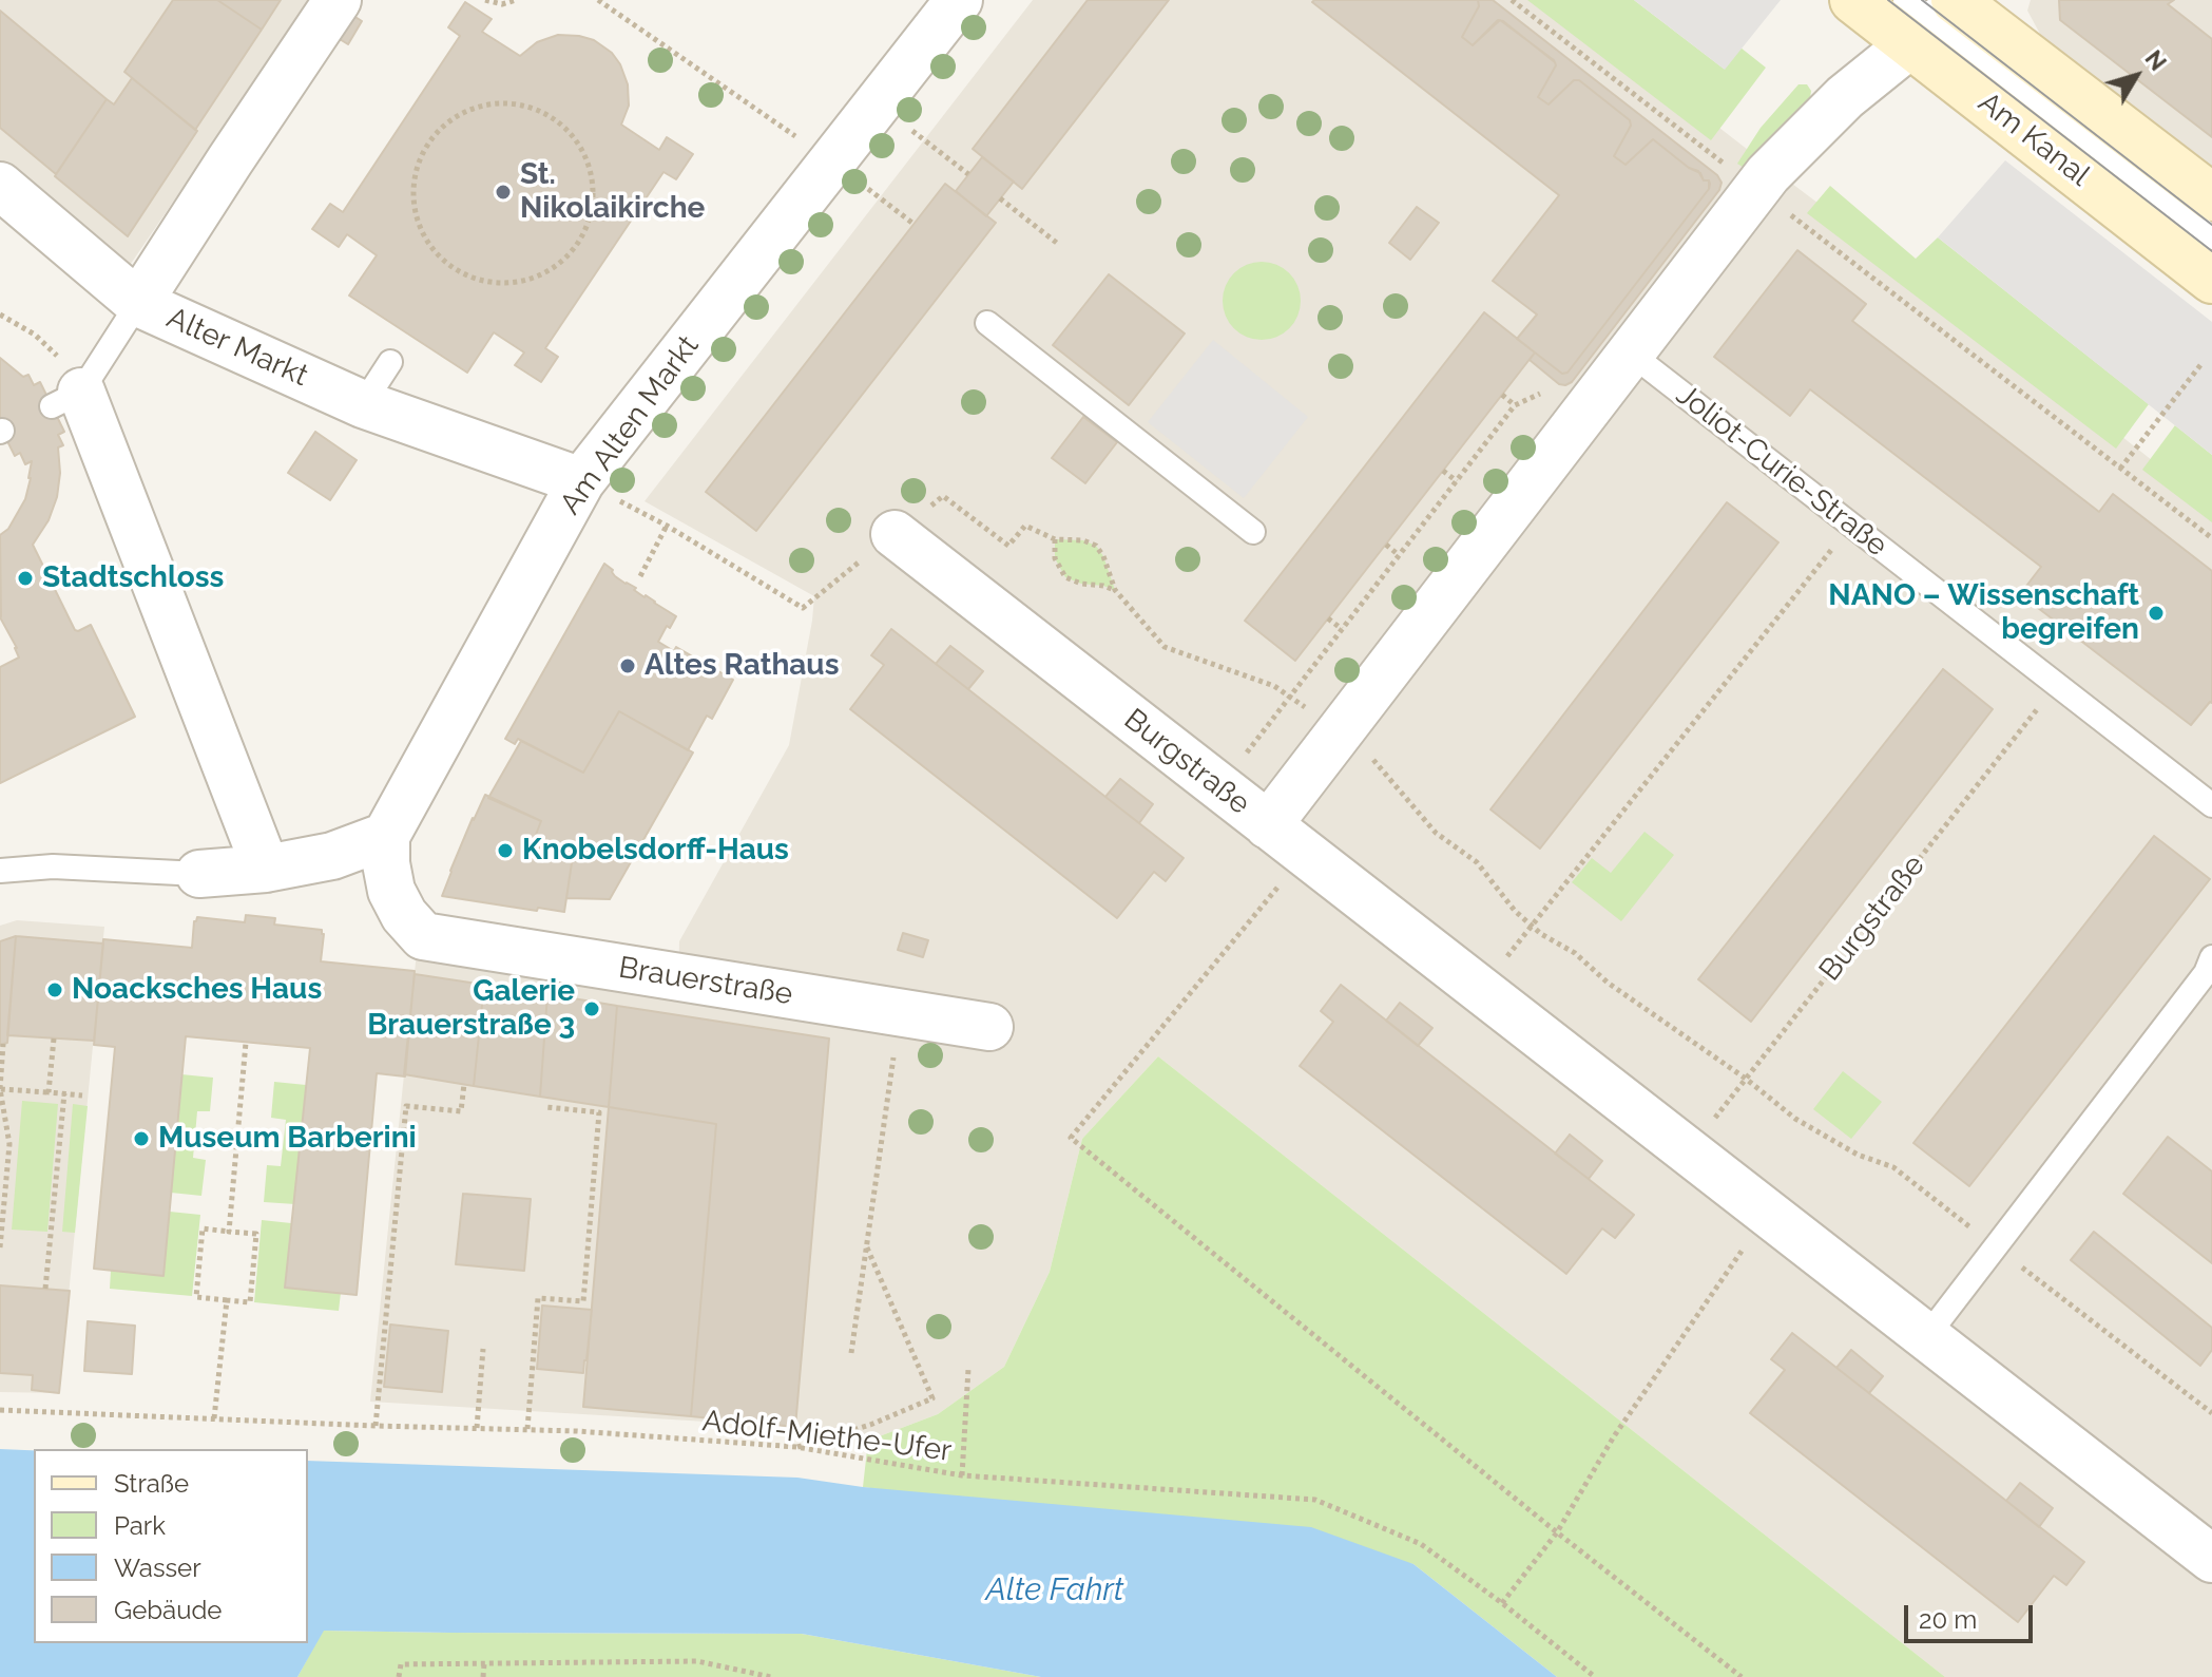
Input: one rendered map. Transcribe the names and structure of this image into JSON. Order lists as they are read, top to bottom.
{
  "streets": {
    "street": [
      "Am Kanal",
      "Alter Markt",
      "Am Alten Markt",
      "Burgstraße",
      "Brauerstraße"
    ],
    "lane": ["Joliot-Curie-Straße"],
    "path": ["Adolf-Miethe-Ufer"]
  },
  "crossings": [
    ["Alter Markt", "Am Alten Markt"],
    ["Am Alten Markt", "Brauerstraße"],
    ["Joliot-Curie-Straße", "Burgstraße"]
  ],
  "water": ["Alte Fahrt"],
  "places": [
    "St. Nikolaikirche",
    "Stadtschloss",
    "NANO – Wissenschaft begreifen",
    "Altes Rathaus",
    "Knobelsdorff-Haus",
    "Noacksches Haus",
    "Galerie Brauerstraße 3",
    "Museum Barberini"
  ],
  "legend": [
    "Straße",
    "Park",
    "Wasser",
    "Gebäude"
  ],
  "scale_bar": "20 m",
  "north": "top right"
}
